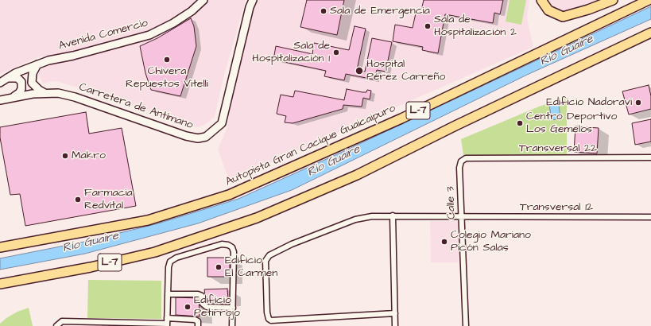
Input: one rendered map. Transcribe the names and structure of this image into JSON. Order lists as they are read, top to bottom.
{
  "streets": {
    "highway": ["L-7", "Autopista Gran Cacique Guaicaipuro"],
    "main road": ["Avenida Comercio", "Carretera de Antímano"],
    "street": ["Transversal 22", "Calle 3", "Transversal 12"]
  },
  "crossings": [
    ["Transversal 22", "Calle 3"],
    ["Calle 3", "Transversal 12"]
  ],
  "water": ["Río Guaire"],
  "places": [
    "Sala de Emergencia",
    "Sala de Hospitalización 2",
    "Sala de Hospitalización 1",
    "Chivera Repuestos Vitelli",
    "Hospital Pérez Carreño",
    "Edificio Nadoravi",
    "Centro Deportivo Los Gemelos",
    "Makro",
    "Farmacia Redvital",
    "Colegio Mariano Picón Salas",
    "Edificio El Carmen",
    "Edificio Petirrojo"
  ]
}
